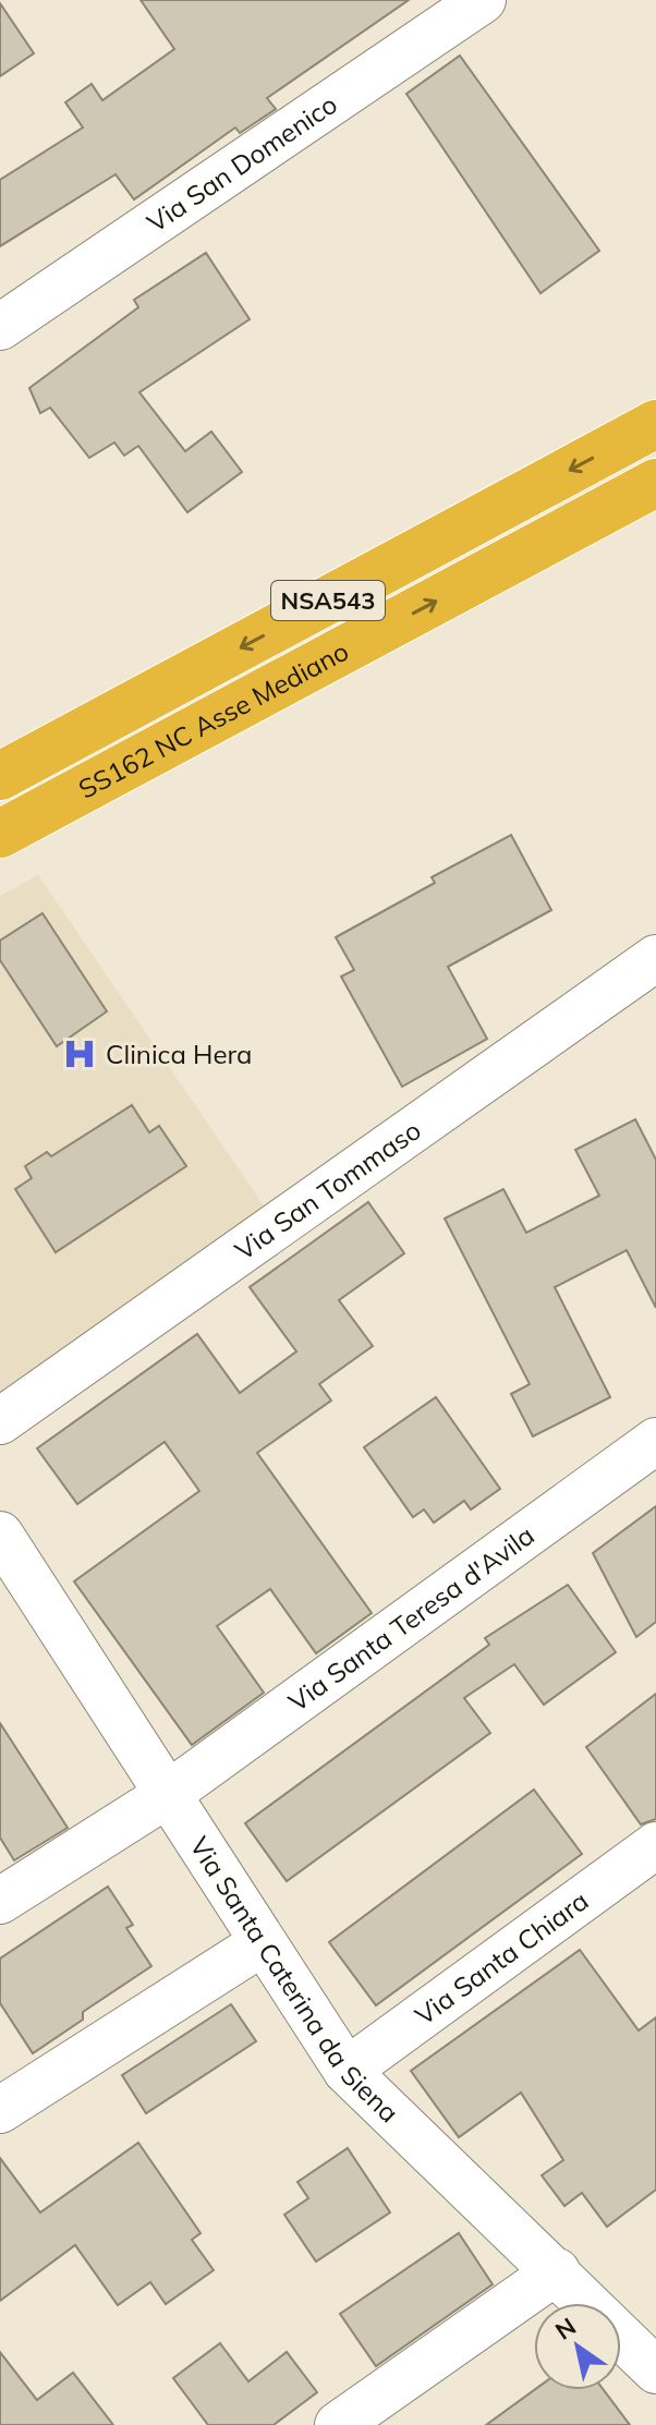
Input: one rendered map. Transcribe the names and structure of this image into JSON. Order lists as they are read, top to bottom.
{
  "streets": {
    "highway": ["NSA543", "SS162 NC Asse Mediano"],
    "street": [
      "Via San Domenico",
      "Via San Tommaso",
      "Via Santa Teresa d'Avila",
      "Via Santa Chiara",
      "Via Santa Caterina da Siena"
    ]
  },
  "crossings": [
    ["Via Santa Teresa d'Avila", "Via Santa Caterina da Siena"],
    ["Via Santa Chiara", "Via Santa Caterina da Siena"]
  ],
  "places": {
    "hospital": ["Clinica Hera"]
  },
  "north": "top left"
}
